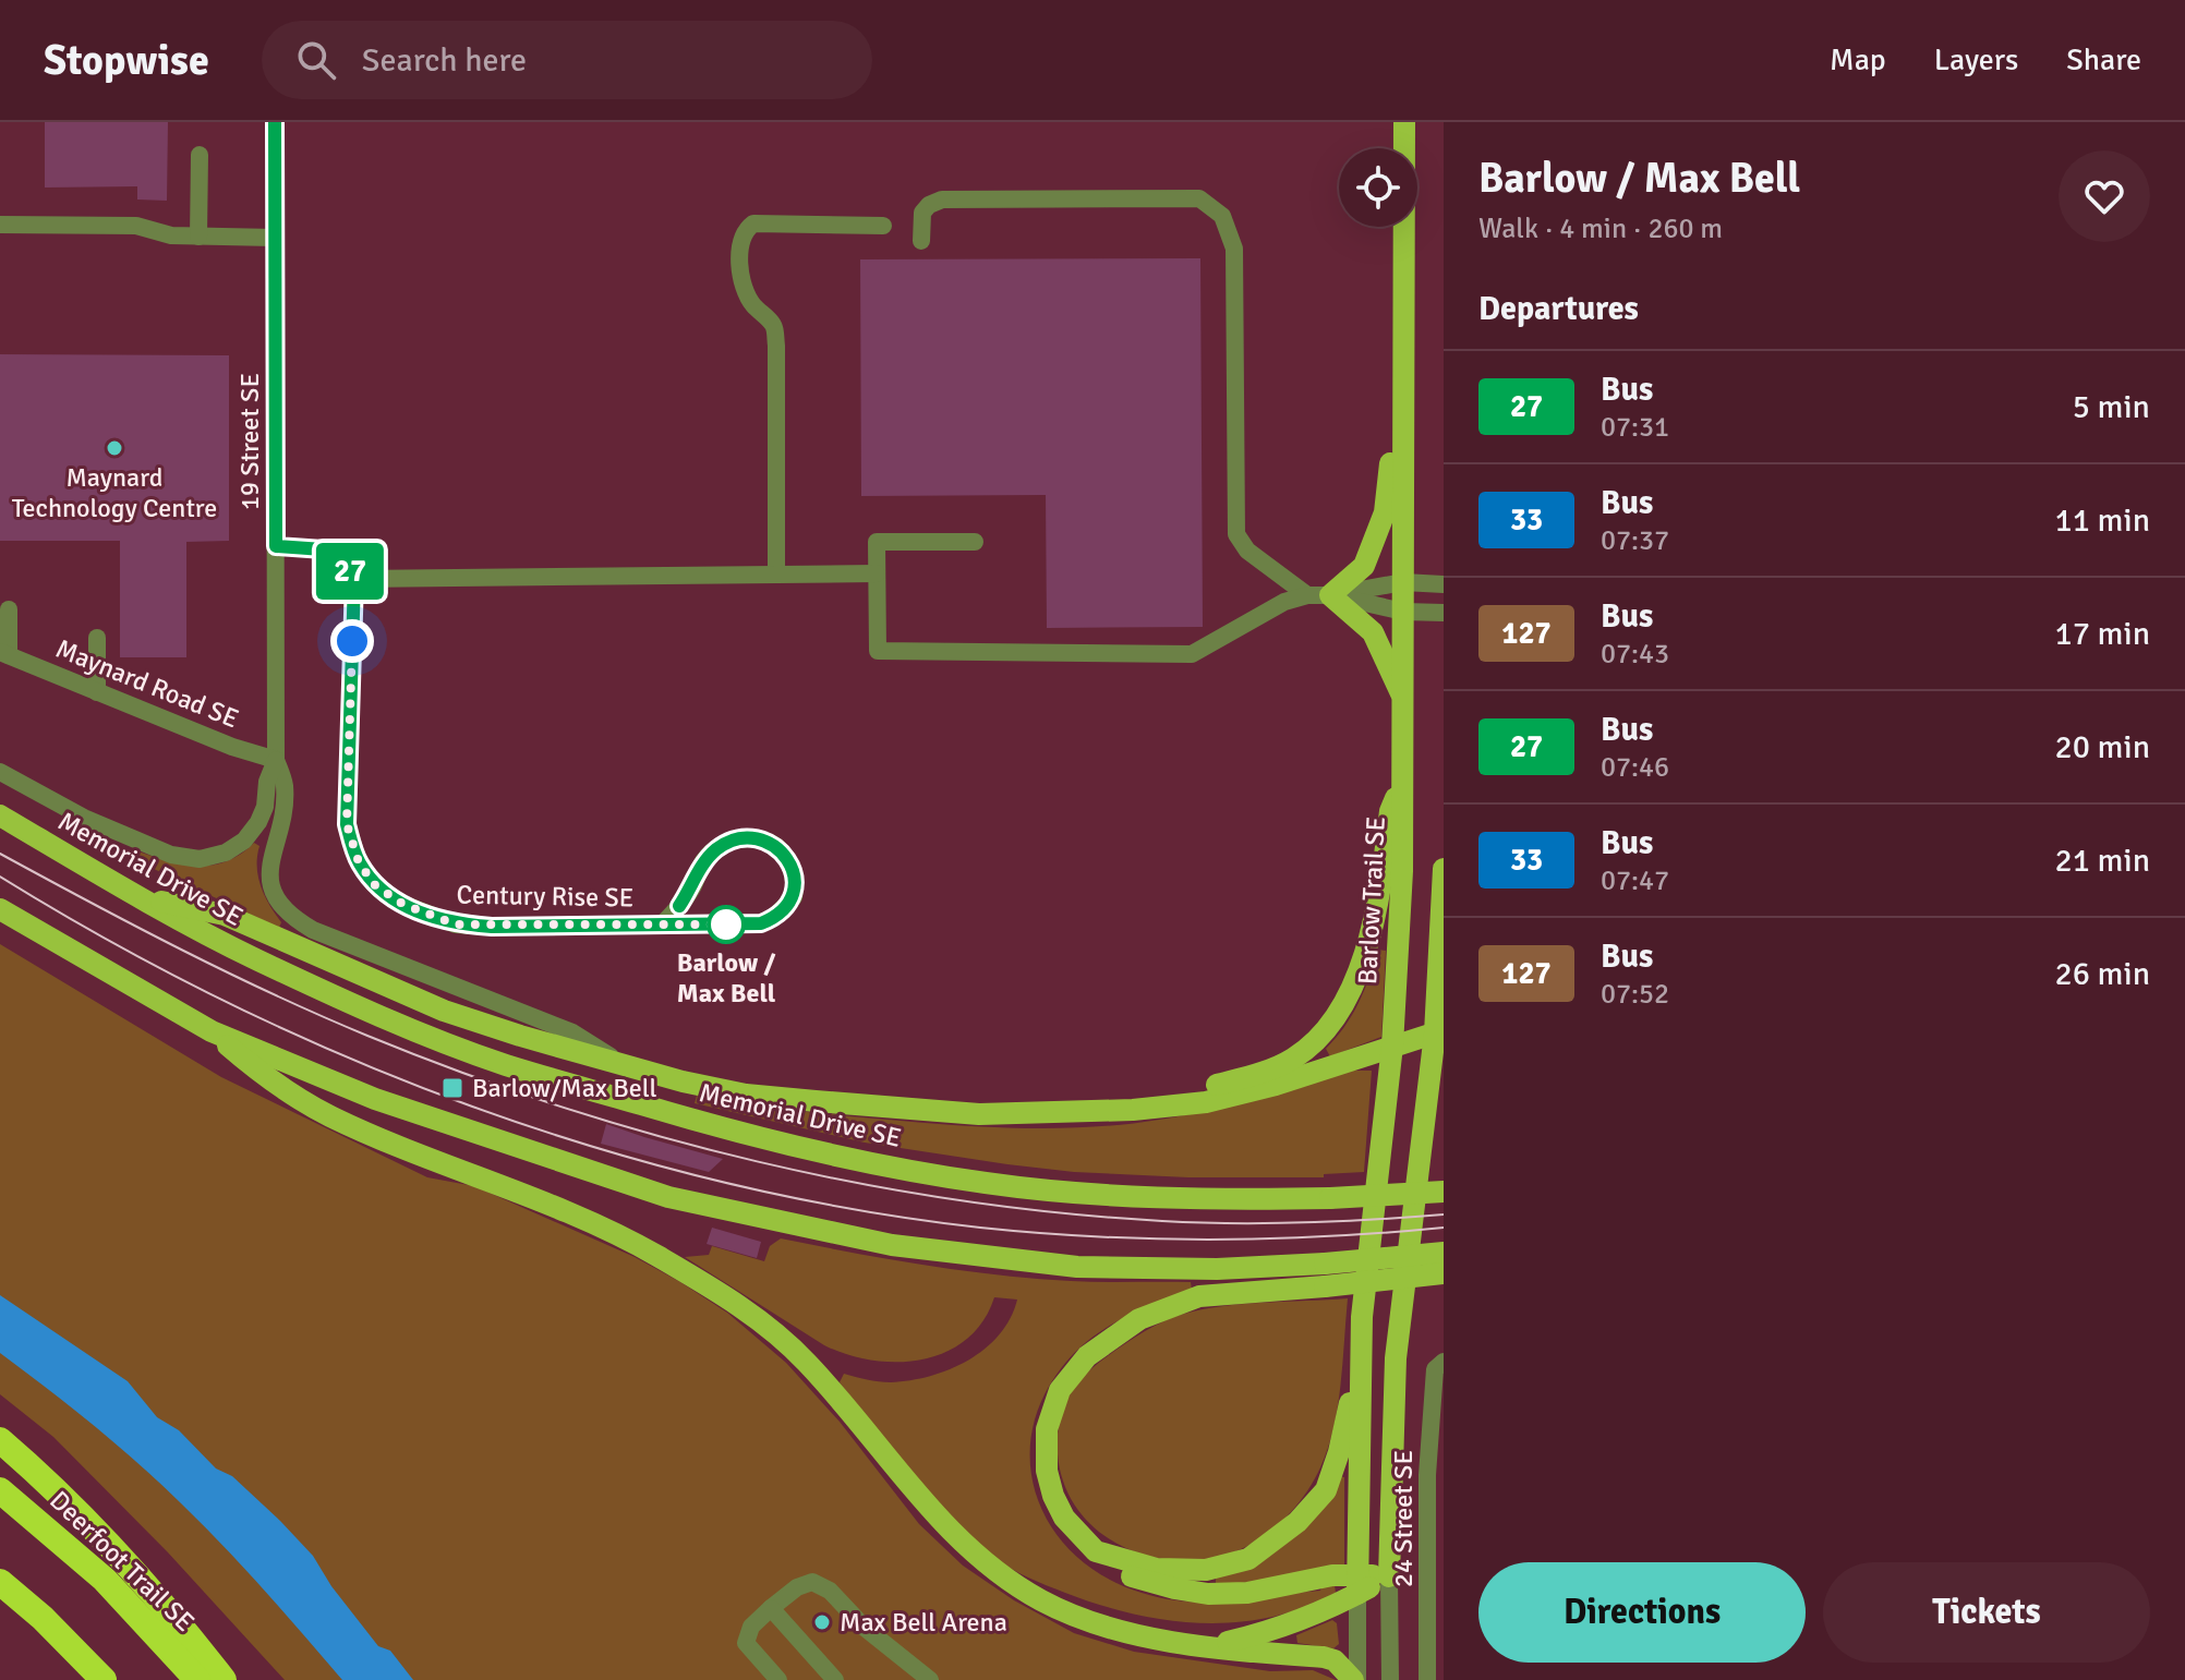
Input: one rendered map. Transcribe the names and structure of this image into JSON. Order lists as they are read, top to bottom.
{
  "streets": {
    "highway": ["Deerfoot Trail SE"],
    "main road": ["Memorial Drive SE", "Barlow Trail SE"],
    "street": [
      "19 Street SE",
      "Maynard Road SE",
      "Century Rise SE",
      "24 Street SE"
    ]
  },
  "crossings": [
    ["19 Street SE", "Maynard Road SE"]
  ],
  "places": {
    "other": ["Maynard Technology Centre", "Barlow / Max Bell", "Max Bell Arena"],
    "transit": ["Barlow/Max Bell"]
  },
  "lines": ["bus line 27"],
  "page": {
    "header": "Stopwise",
    "search": "Search here",
    "nav": ["Map", "Layers", "Share"],
    "on_map": "27",
    "heading": [
      ["Barlow / Max Bell", "Walk · 4 min · 260 m"],
      "Departures"
    ],
    "list": [
      {
        "mark": "27",
        "name": "Bus",
        "note": "07:31",
        "value": "5 min"
      },
      {
        "mark": "33",
        "name": "Bus",
        "note": "07:37",
        "value": "11 min"
      },
      {
        "mark": "127",
        "name": "Bus",
        "note": "07:43",
        "value": "17 min"
      },
      {
        "mark": "27",
        "name": "Bus",
        "note": "07:46",
        "value": "20 min"
      },
      {
        "mark": "33",
        "name": "Bus",
        "note": "07:47",
        "value": "21 min"
      },
      {
        "mark": "127",
        "name": "Bus",
        "note": "07:52",
        "value": "26 min"
      }
    ],
    "buttons": ["Directions", "Tickets"]
  }
}
